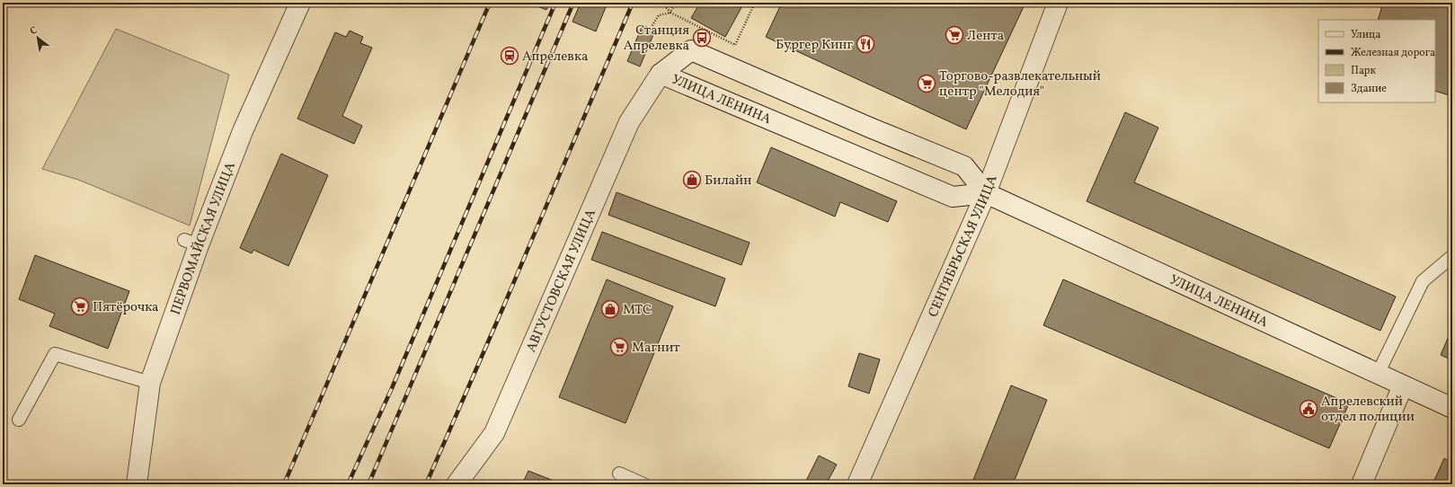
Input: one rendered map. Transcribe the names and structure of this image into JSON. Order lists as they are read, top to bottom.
{
  "streets": {
    "street": [
      "УЛИЦА ЛЕНИНА",
      "ПЕРВОМАЙСКАЯ УЛИЦА",
      "СЕНТЯБРЬСКАЯ УЛИЦА",
      "АВГУСТОВСКАЯ УЛИЦА"
    ]
  },
  "crossings": [
    ["УЛИЦА ЛЕНИНА", "СЕНТЯБРЬСКАЯ УЛИЦА"],
    ["УЛИЦА ЛЕНИНА", "АВГУСТОВСКАЯ УЛИЦА"]
  ],
  "places": {
    "supermarket": [
      "Лента",
      "Торгово-развлекательный центр \"Мелодия\"",
      "Пятёрочка",
      "Магнит"
    ],
    "bus stop": ["Станция Апрелевка"],
    "restaurant": ["Бургер Кинг"],
    "station": ["Апрелевка"],
    "shop": ["Билайн", "МТС"],
    "public building": ["Апрелевский отдел полиции"]
  },
  "legend": [
    "Улица",
    "Железная дорога",
    "Парк",
    "Здание"
  ],
  "north": "top left"
}
